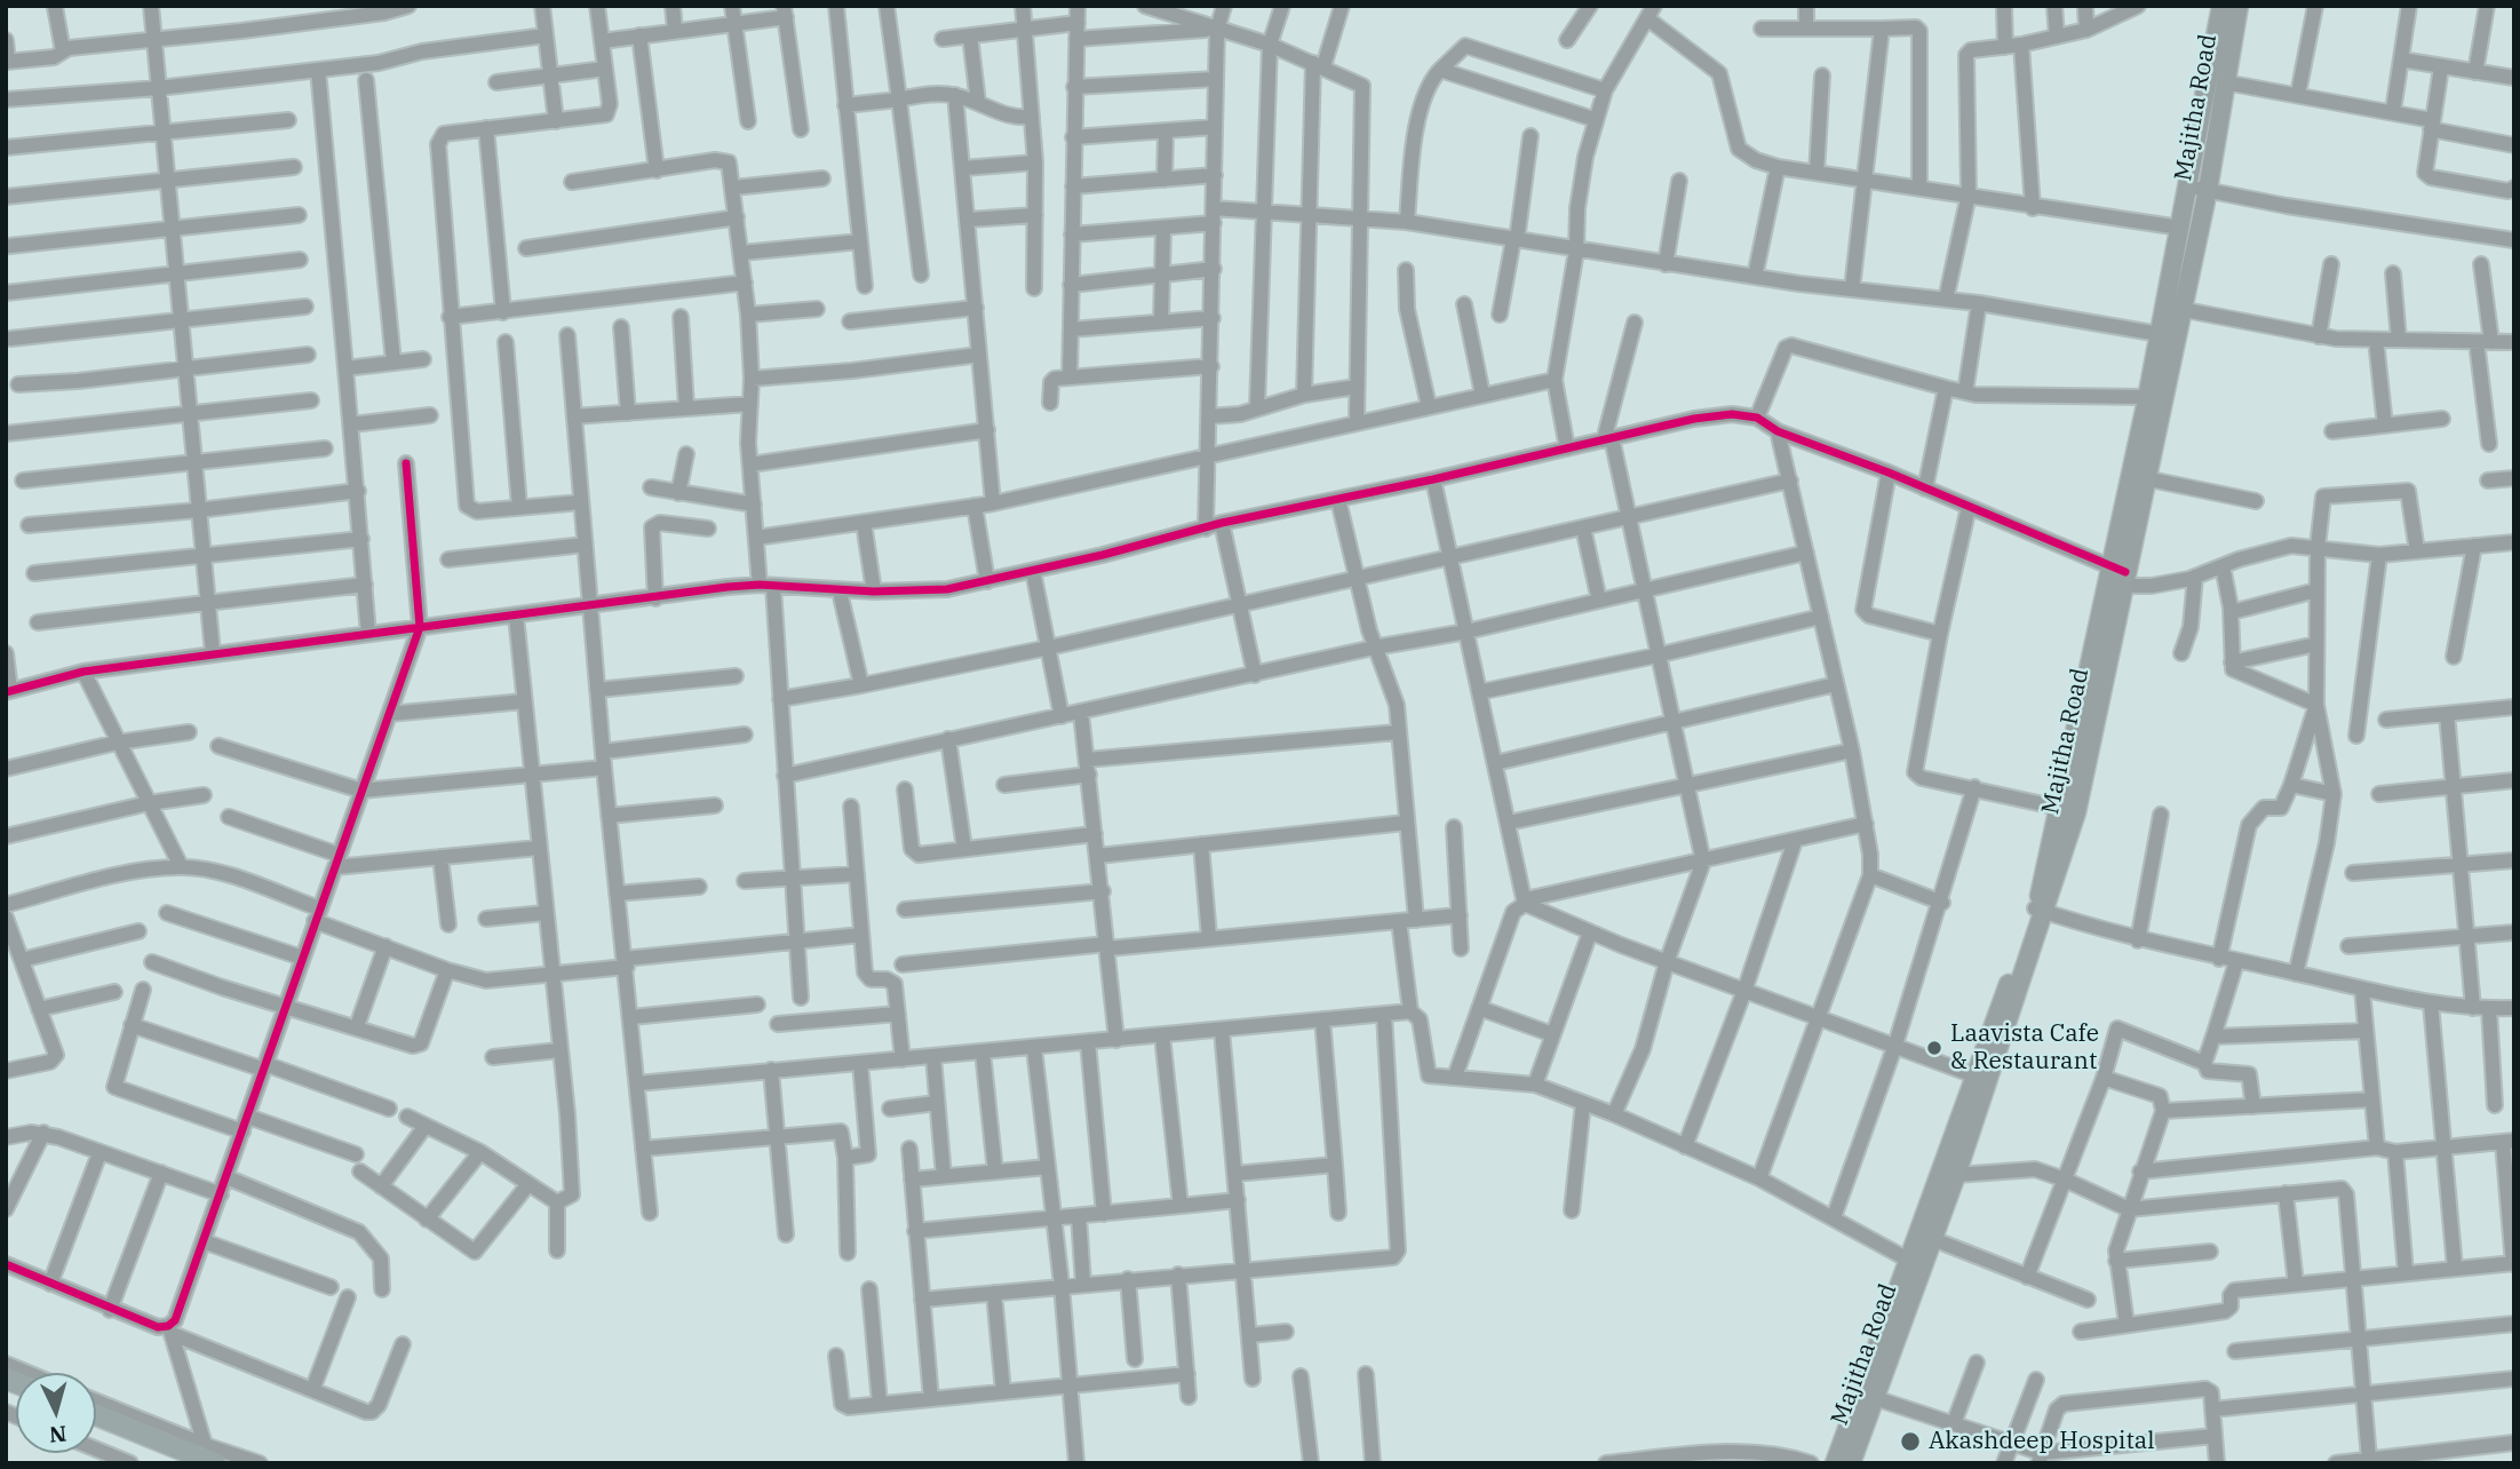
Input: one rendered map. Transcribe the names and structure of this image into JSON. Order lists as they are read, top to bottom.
{
  "streets": {
    "main road": ["Majitha Road"]
  },
  "places": ["Laavista Cafe & Restaurant", "Akashdeep Hospital"],
  "north": "bottom"
}
